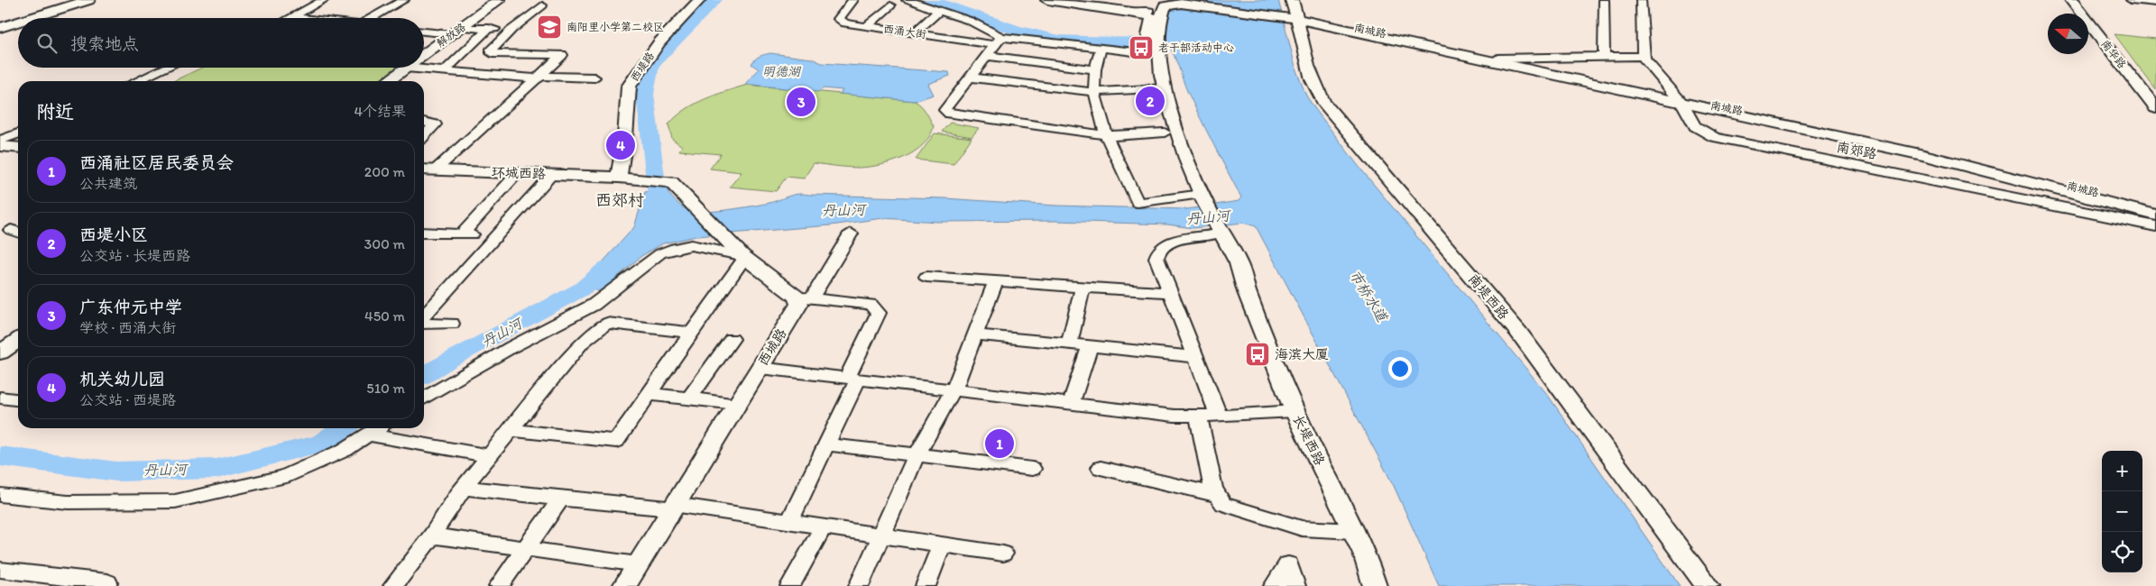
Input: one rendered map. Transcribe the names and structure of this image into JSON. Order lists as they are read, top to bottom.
{
  "streets": {
    "street": [
      "南城路",
      "西涌大街",
      "解放路",
      "南华路",
      "西堤路",
      "南郊路",
      "环城西路",
      "南堤西路",
      "西城路",
      "长堤西路"
    ]
  },
  "crossings": [
    ["南城路", "南郊路"],
    ["南城路", "南堤西路"],
    ["西堤路", "环城西路"]
  ],
  "districts": ["西郊村"],
  "water": ["明德湖", "丹山河", "市桥水道"],
  "places": {
    "school or university": ["南阳里小学第二校区"],
    "bus stop": ["老干部活动中心", "海滨大厦"]
  },
  "north": "left",
  "page": {
    "search": "搜索地点",
    "heading": ["附近", "4个结果"],
    "pins": [
      "2",
      "3",
      "4",
      "1"
    ],
    "list": [
      {
        "mark": "1",
        "name": "西涌社区居民委员会",
        "note": "公共建筑",
        "value": "200 m"
      },
      {
        "mark": "2",
        "name": "西堤小区",
        "note": "公交站 · 长堤西路",
        "value": "300 m"
      },
      {
        "mark": "3",
        "name": "广东仲元中学",
        "note": "学校 · 西涌大街",
        "value": "450 m"
      },
      {
        "mark": "4",
        "name": "机关幼儿园",
        "note": "公交站 · 西堤路",
        "value": "510 m"
      }
    ],
    "map_buttons": ["+", "−"]
  }
}
